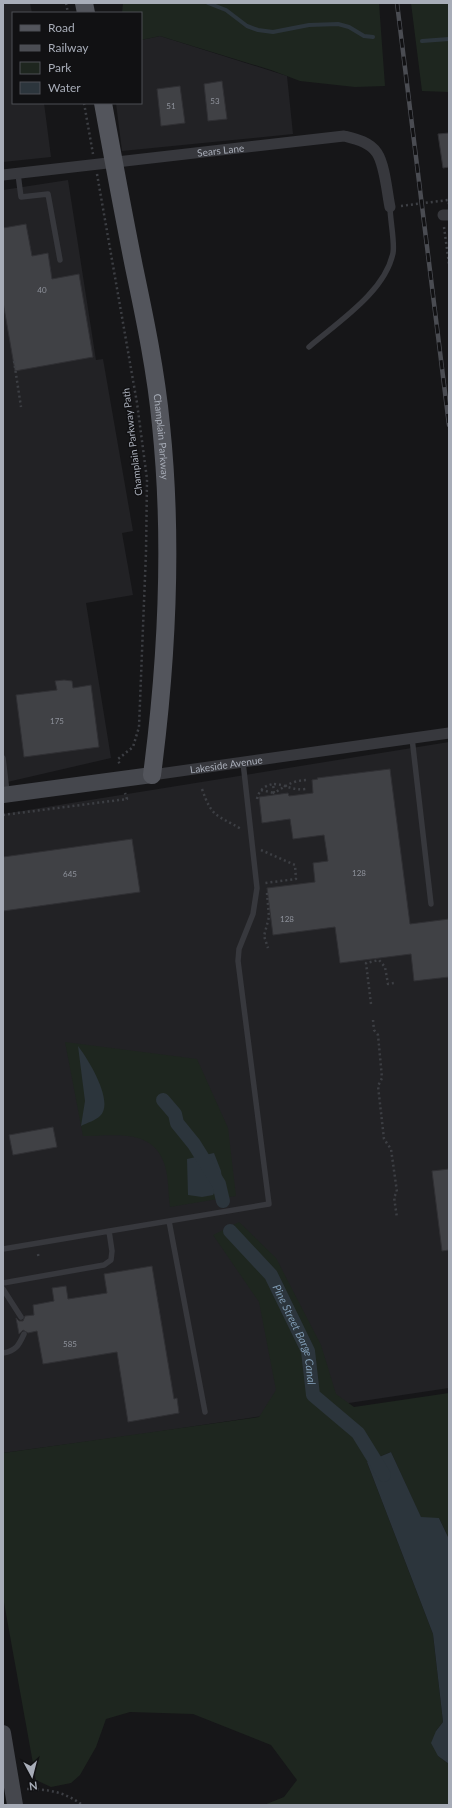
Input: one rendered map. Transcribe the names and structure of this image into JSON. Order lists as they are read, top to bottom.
{
  "streets": {
    "main road": ["Champlain Parkway", "Lakeside Avenue"],
    "street": ["Sears Lane"],
    "path": ["Champlain Parkway Path"]
  },
  "crossings": [
    ["Sears Lane", "Champlain Parkway"],
    ["Sears Lane", "Champlain Parkway Path"],
    ["Champlain Parkway", "Lakeside Avenue"],
    ["Champlain Parkway Path", "Lakeside Avenue"]
  ],
  "water": ["Pine Street Barge Canal"],
  "house_numbers": [
    "53",
    "51",
    "40",
    "175",
    "128",
    "645",
    "128",
    "585"
  ],
  "legend": [
    "Road",
    "Railway",
    "Park",
    "Water"
  ],
  "north": "bottom"
}
